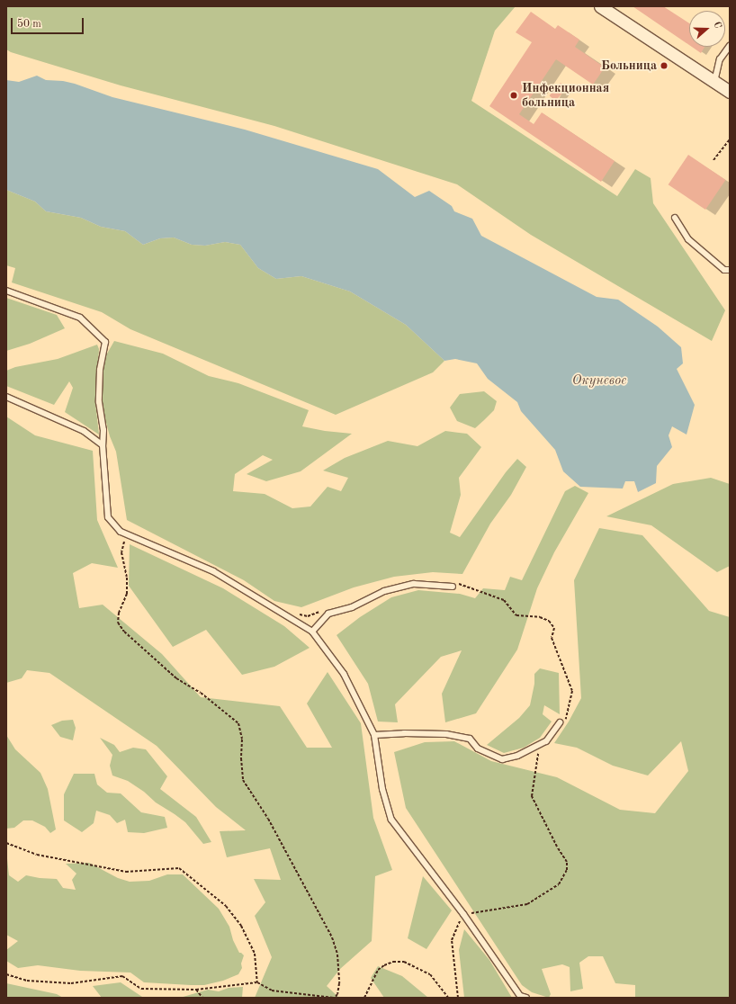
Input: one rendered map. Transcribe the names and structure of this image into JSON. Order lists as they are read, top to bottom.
{
  "water": ["Окуневое"],
  "places": ["Больница", "Инфекционная больница"],
  "scale_bar": "50 m",
  "north": "right"
}
